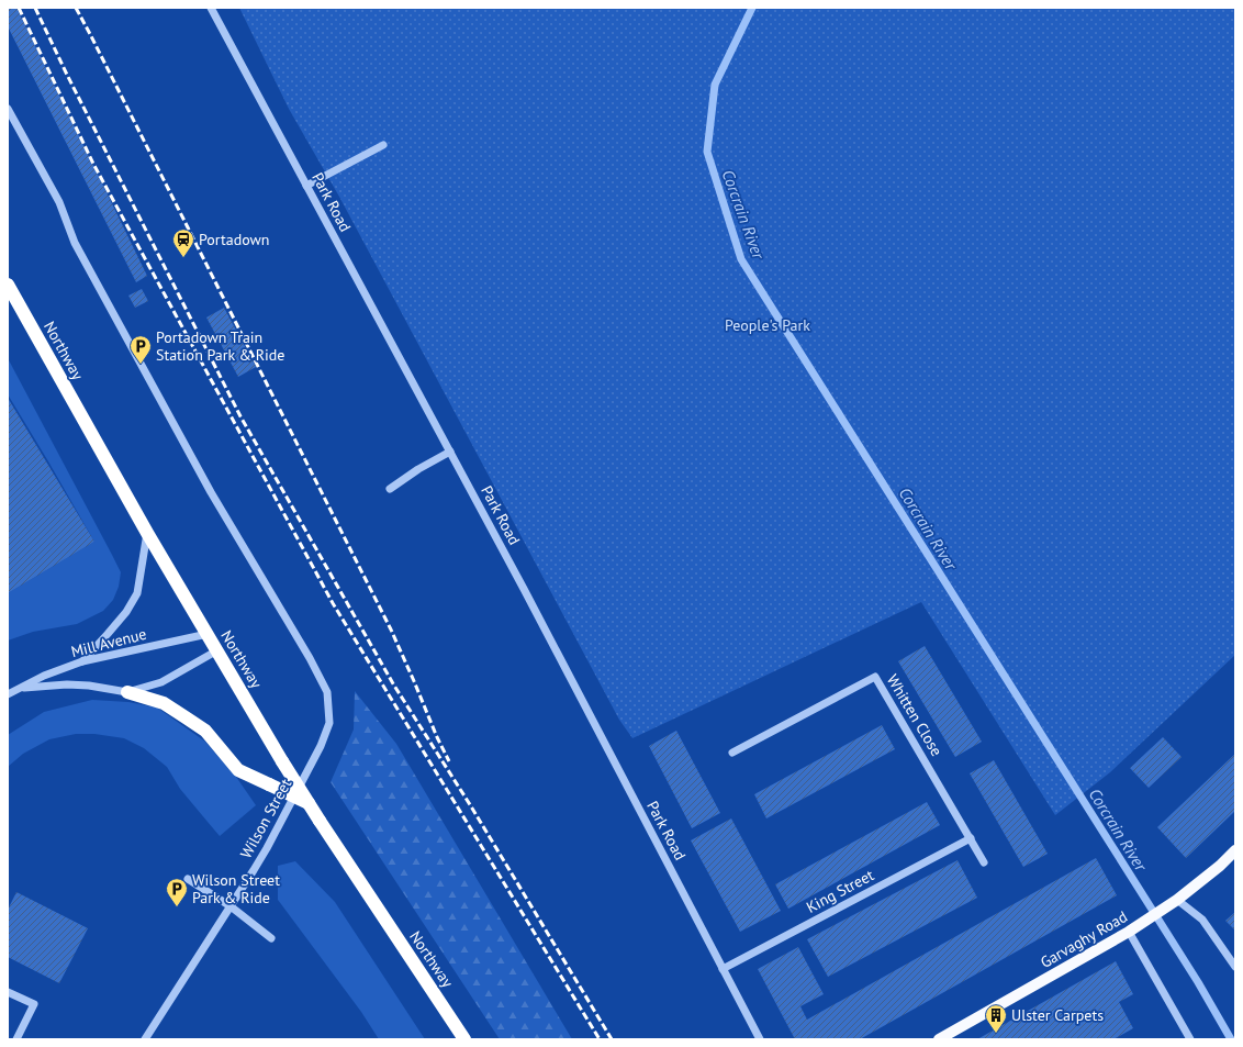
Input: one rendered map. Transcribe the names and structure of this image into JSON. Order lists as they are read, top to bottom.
{
  "streets": {
    "highway": ["Northway"],
    "main road": ["Garvaghy Road"],
    "street": [
      "Park Road",
      "Mill Avenue",
      "Whitten Close",
      "Wilson Street",
      "King Street"
    ]
  },
  "crossings": [
    ["Park Road", "King Street"],
    ["Northway", "Mill Avenue"],
    ["Whitten Close", "King Street"]
  ],
  "water": ["Corcrain River"],
  "parks": ["People's Park"],
  "places": {
    "station": ["Portadown"],
    "parking": ["Portadown Train Station Park & Ride", "Wilson Street Park & Ride"],
    "building": ["Ulster Carpets"]
  }
}
